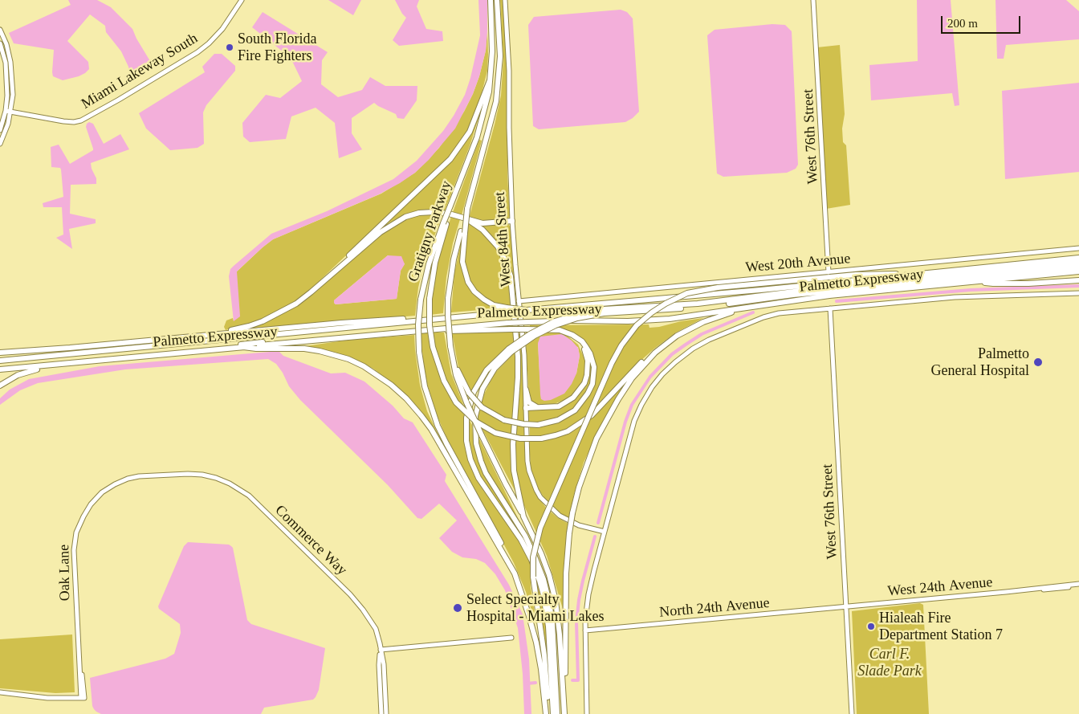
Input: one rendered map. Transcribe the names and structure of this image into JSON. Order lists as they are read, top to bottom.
{
  "streets": {
    "highway": ["Gratigny Parkway", "Palmetto Expressway"],
    "street": [
      "Miami Lakeway South",
      "West 76th Street",
      "West 84th Street",
      "West 20th Avenue",
      "Commerce Way",
      "Oak Lane",
      "West 24th Avenue",
      "North 24th Avenue"
    ]
  },
  "crossings": [
    ["West 76th Street", "West 20th Avenue"],
    ["West 76th Street", "West 24th Avenue"],
    ["West 76th Street", "North 24th Avenue"],
    ["West 84th Street", "West 20th Avenue"],
    ["Commerce Way", "Oak Lane"],
    ["West 24th Avenue", "North 24th Avenue"]
  ],
  "parks": ["Carl F. Slade Park"],
  "places": [
    "South Florida Fire Fighters",
    "Palmetto General Hospital",
    "Select Specialty Hospital - Miami Lakes",
    "Hialeah Fire Department Station 7"
  ],
  "scale_bar": "200 m"
}
